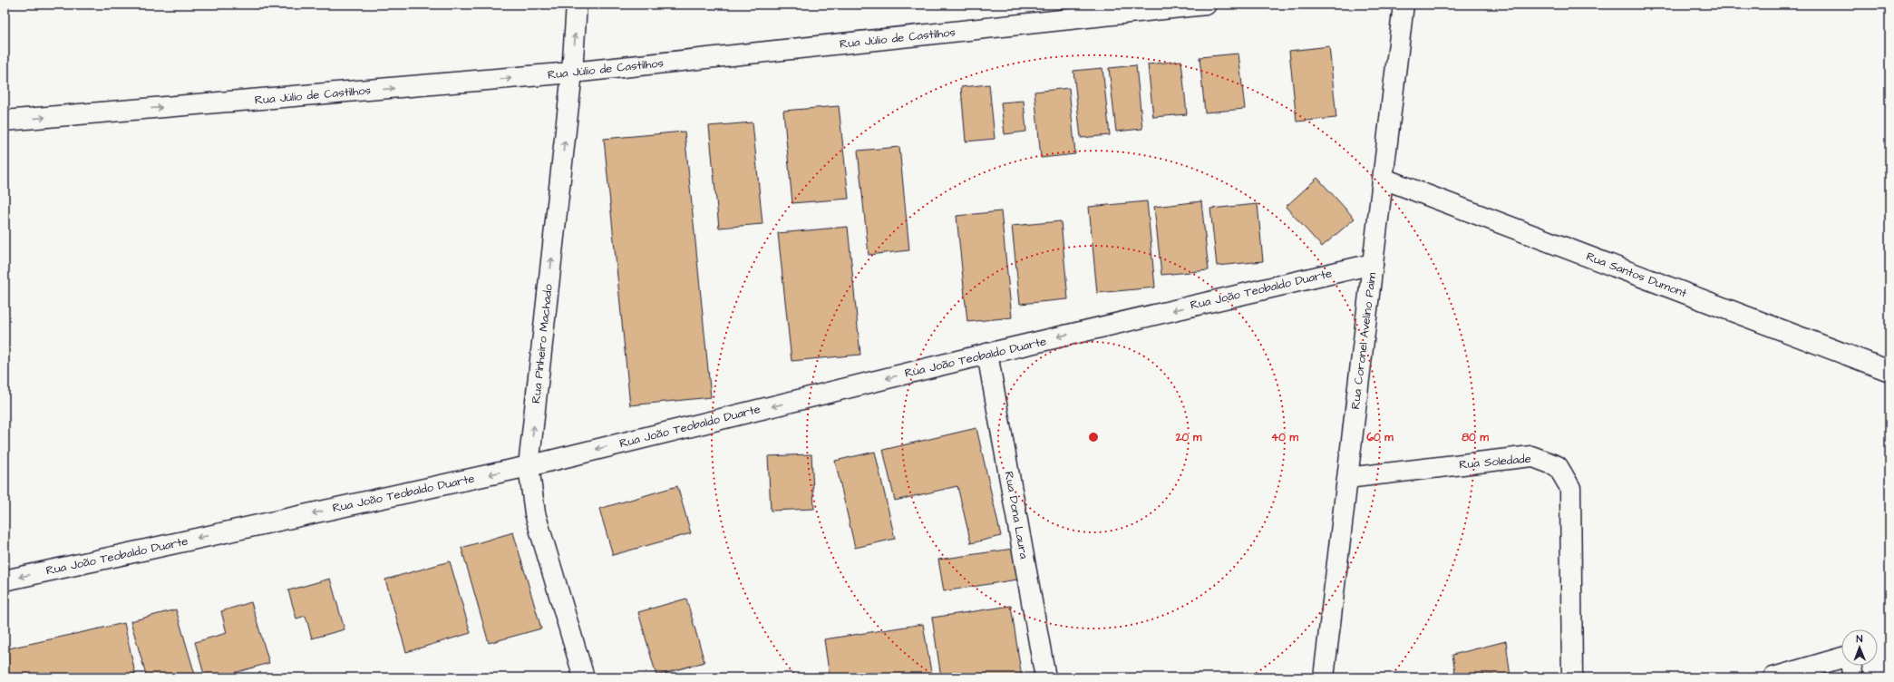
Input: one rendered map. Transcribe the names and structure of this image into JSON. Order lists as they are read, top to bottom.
{
  "streets": {
    "main road": [
      "Rua Júlio de Castilhos",
      "Rua Santos Dumont",
      "Rua João Teobaldo Duarte",
      "Rua Coronel Avelino Paim",
      "Rua Pinheiro Machado",
      "Rua Soledade",
      "Rua Dona Laura"
    ]
  },
  "crossings": [
    ["Rua Júlio de Castilhos", "Rua Pinheiro Machado"],
    ["Rua Santos Dumont", "Rua Coronel Avelino Paim"],
    ["Rua João Teobaldo Duarte", "Rua Coronel Avelino Paim"],
    ["Rua João Teobaldo Duarte", "Rua Pinheiro Machado"],
    ["Rua João Teobaldo Duarte", "Rua Dona Laura"],
    ["Rua Coronel Avelino Paim", "Rua Soledade"]
  ],
  "one_way": ["Rua Júlio de Castilhos", "Rua João Teobaldo Duarte", "Rua Pinheiro Machado"],
  "north": "top",
  "rings": [
    "20 m",
    "40 m",
    "60 m",
    "80 m"
  ]
}
